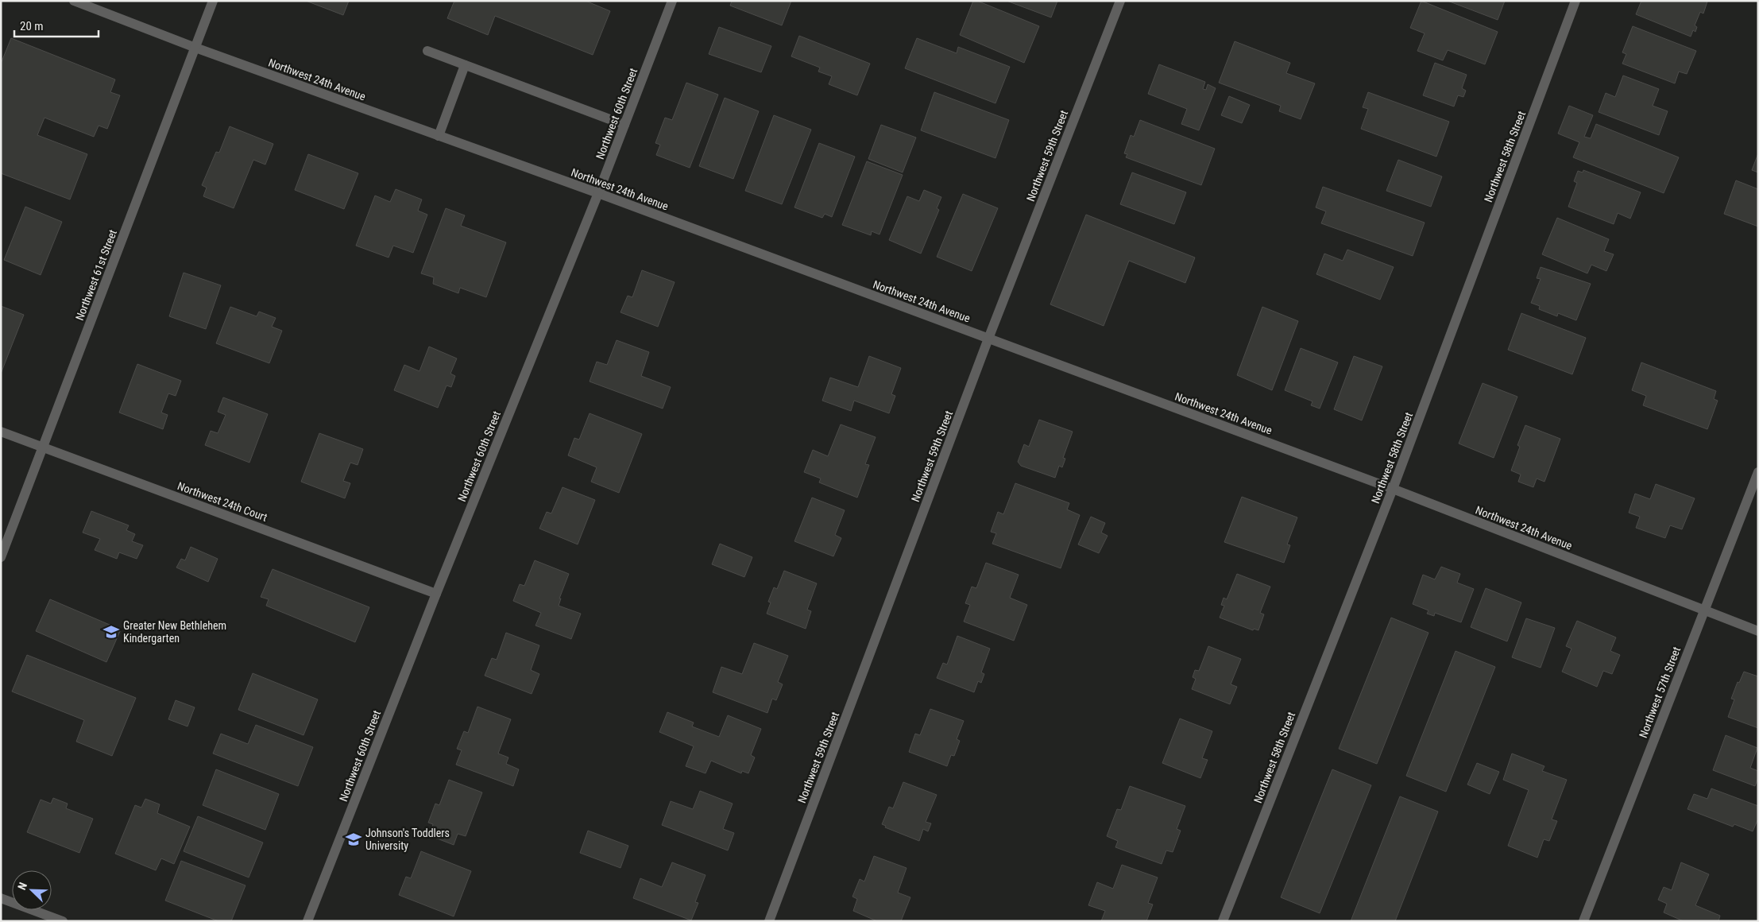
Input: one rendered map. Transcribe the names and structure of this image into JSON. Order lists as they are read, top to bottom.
{
  "streets": {
    "street": [
      "Northwest 24th Avenue",
      "Northwest 60th Street",
      "Northwest 59th Street",
      "Northwest 58th Street",
      "Northwest 61st Street",
      "Northwest 24th Court",
      "Northwest 57th Street"
    ]
  },
  "crossings": [
    ["Northwest 24th Avenue", "Northwest 60th Street"],
    ["Northwest 24th Avenue", "Northwest 59th Street"],
    ["Northwest 24th Avenue", "Northwest 58th Street"],
    ["Northwest 24th Avenue", "Northwest 61st Street"],
    ["Northwest 24th Avenue", "Northwest 57th Street"],
    ["Northwest 60th Street", "Northwest 24th Court"],
    ["Northwest 61st Street", "Northwest 24th Court"]
  ],
  "places": {
    "school or university": ["Greater New Bethlehem Kindergarten", "Johnson's Toddlers University"]
  },
  "scale_bar": "20 m",
  "north": "top left"
}
